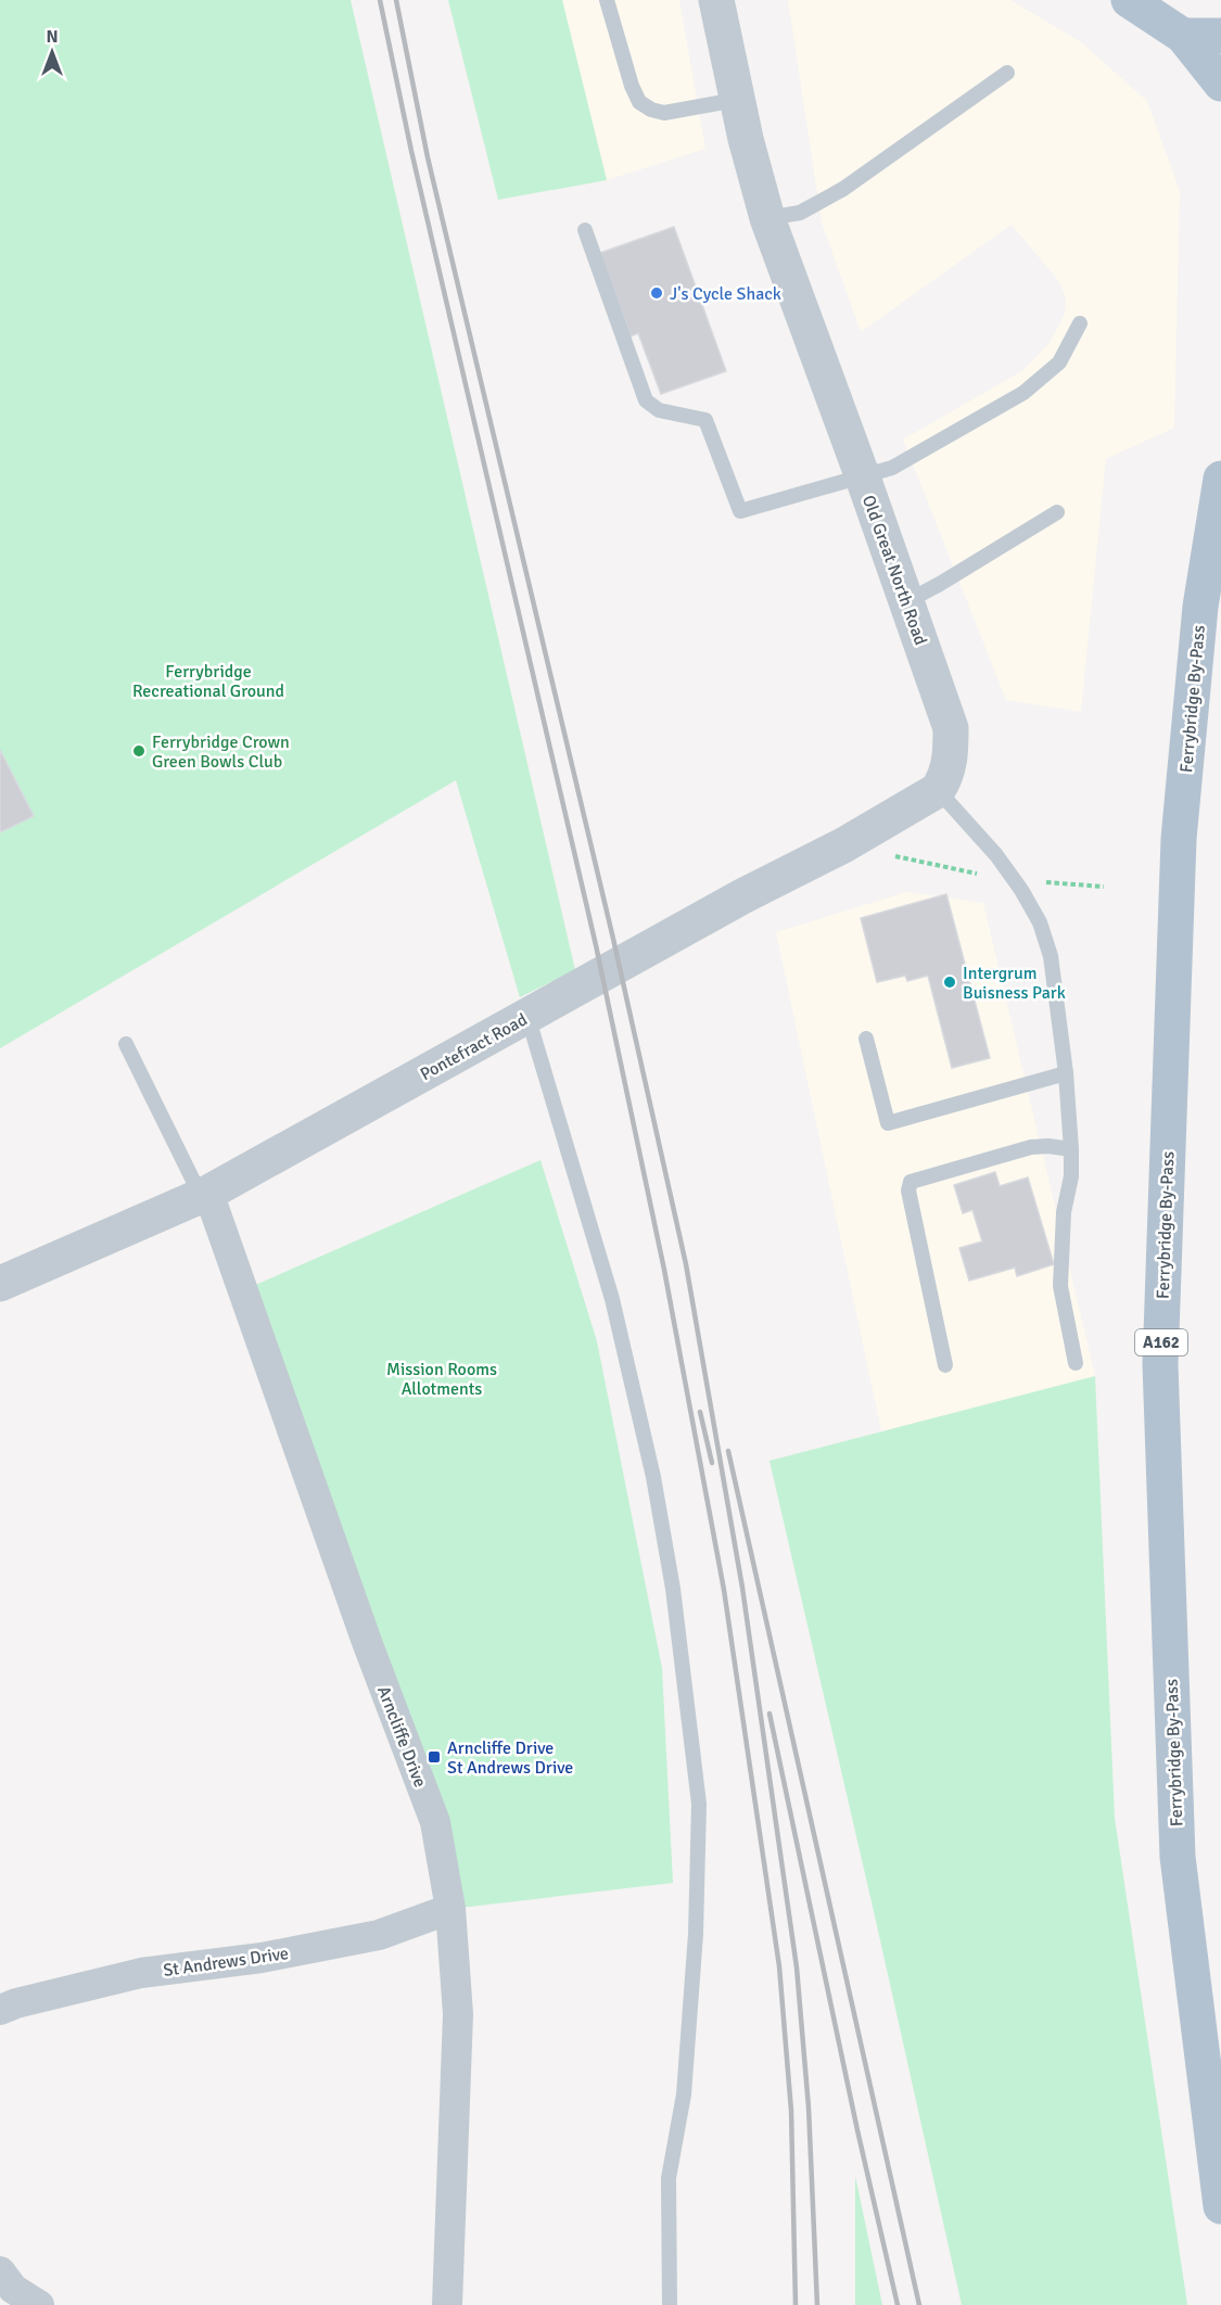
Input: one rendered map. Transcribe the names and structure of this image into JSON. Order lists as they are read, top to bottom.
{
  "streets": {
    "main road": ["Ferrybridge By-Pass", "A162"],
    "street": [
      "Old Great North Road",
      "Pontefract Road",
      "Arncliffe Drive",
      "St Andrews Drive"
    ]
  },
  "crossings": [
    ["Old Great North Road", "Pontefract Road"],
    ["Pontefract Road", "Arncliffe Drive"],
    ["Arncliffe Drive", "St Andrews Drive"]
  ],
  "parks": ["Ferrybridge Recreational Ground", "Mission Rooms Allotments"],
  "places": {
    "other": ["J's Cycle Shack", "Ferrybridge Crown Green Bowls Club", "Intergrum Buisness Park"],
    "transit": ["Arncliffe Drive St Andrews Drive"]
  },
  "north": "top"
}
